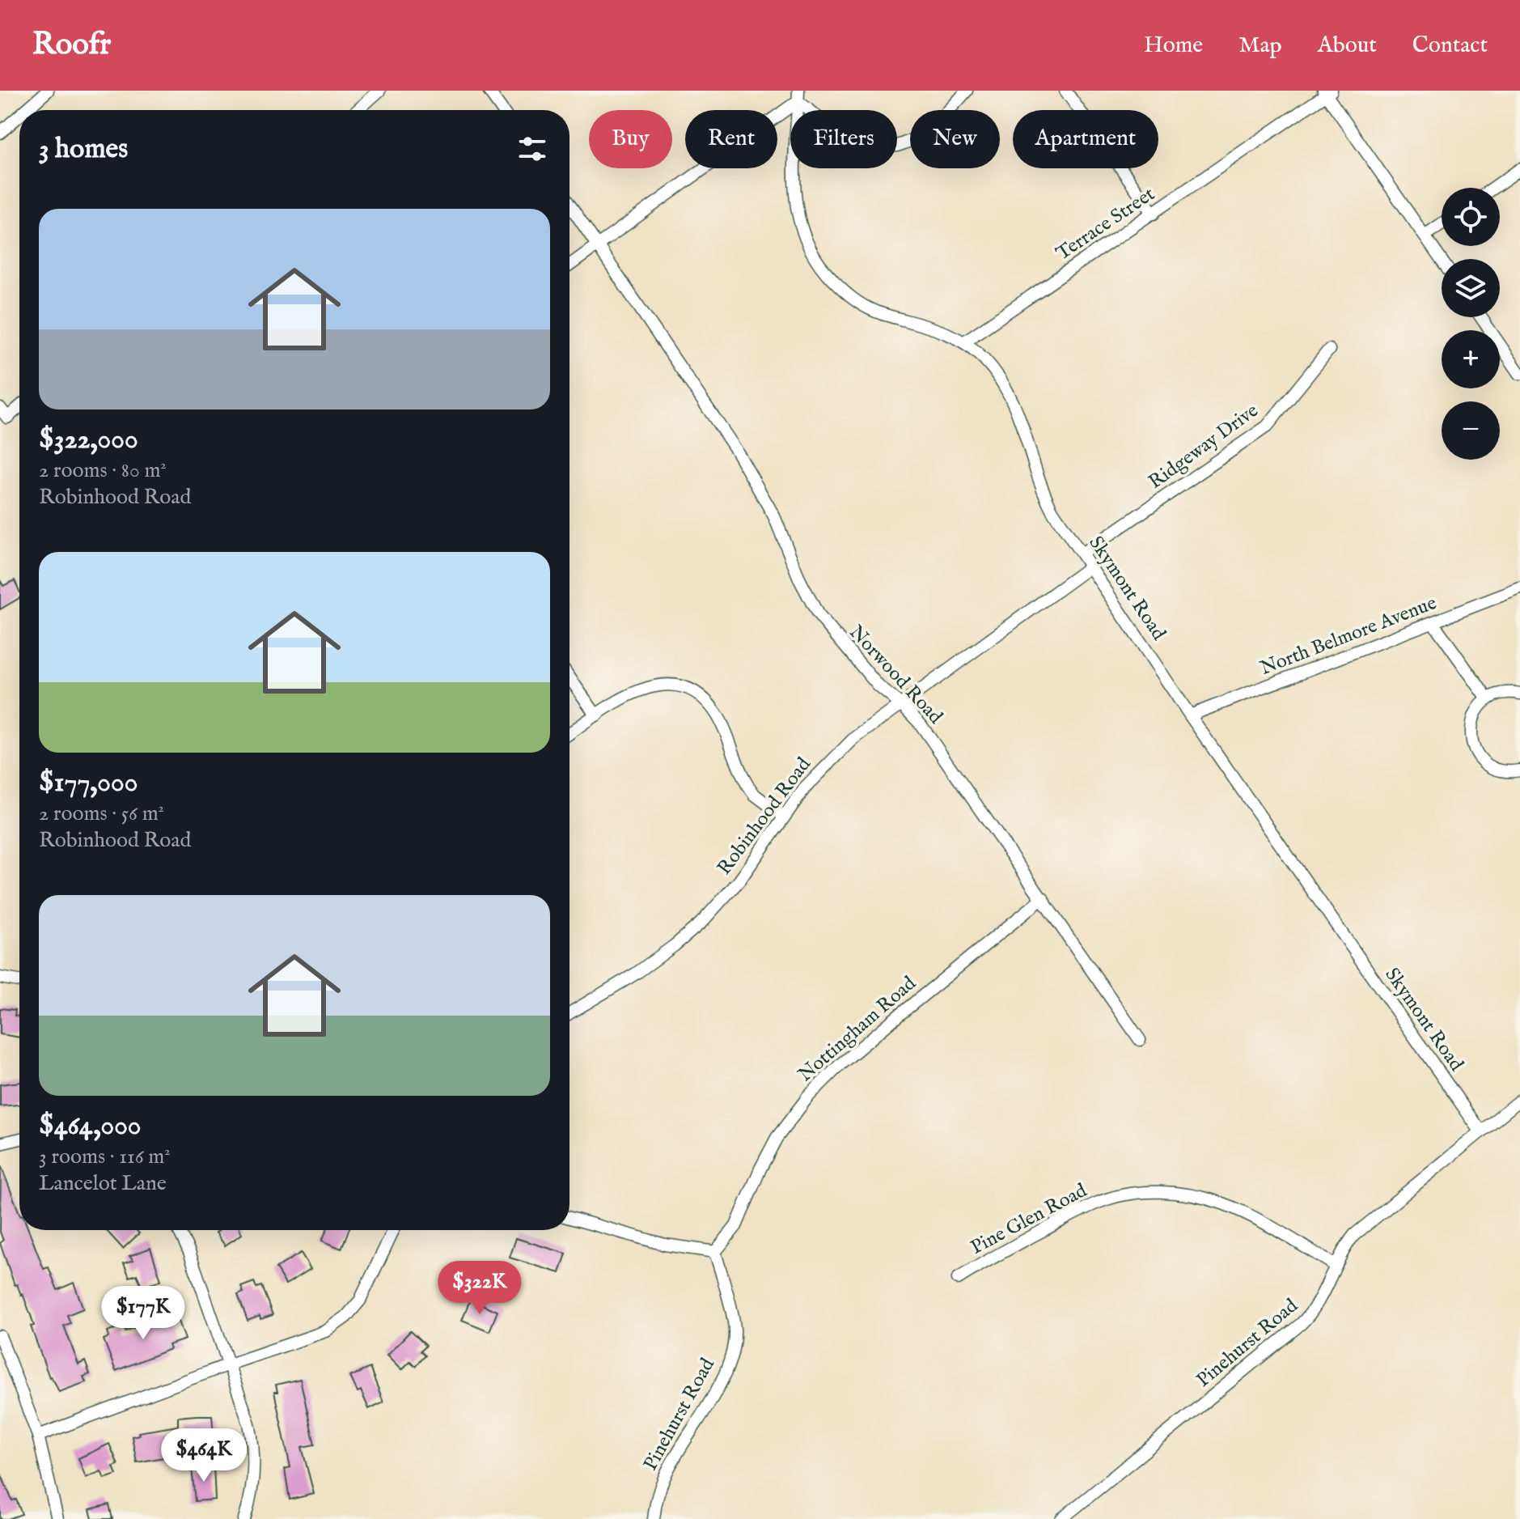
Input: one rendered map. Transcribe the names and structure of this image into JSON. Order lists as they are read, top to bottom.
{
  "streets": {
    "street": [
      "Terrace Street",
      "Ridgeway Drive",
      "Skymont Road",
      "North Belmore Avenue",
      "Norwood Road",
      "Robinhood Road",
      "Nottingham Road",
      "Pine Glen Road",
      "Pinehurst Road"
    ]
  },
  "crossings": [
    ["Terrace Street", "Skymont Road"],
    ["Ridgeway Drive", "Skymont Road"],
    ["Skymont Road", "North Belmore Avenue"],
    ["Skymont Road", "Robinhood Road"],
    ["Skymont Road", "Pinehurst Road"],
    ["Norwood Road", "Robinhood Road"],
    ["Norwood Road", "Nottingham Road"],
    ["Nottingham Road", "Pinehurst Road"],
    ["Pine Glen Road", "Pinehurst Road"]
  ],
  "page": {
    "header": "Roofr",
    "nav": [
      "Home",
      "Map",
      "About",
      "Contact"
    ],
    "chip": [
      "Buy",
      "Rent",
      "Filters",
      "New",
      "Apartment"
    ],
    "heading": "3 homes",
    "map_buttons": ["+", "−"],
    "list": [
      {
        "name": "$322,000",
        "note": "2 rooms · 80 m² · Robinhood Road"
      },
      {
        "name": "$177,000",
        "note": "2 rooms · 56 m² · Robinhood Road"
      },
      {
        "name": "$464,000",
        "note": "3 rooms · 116 m² · Lancelot Lane"
      }
    ],
    "price": ["$322K", "$177K", "$464K"]
  }
}
